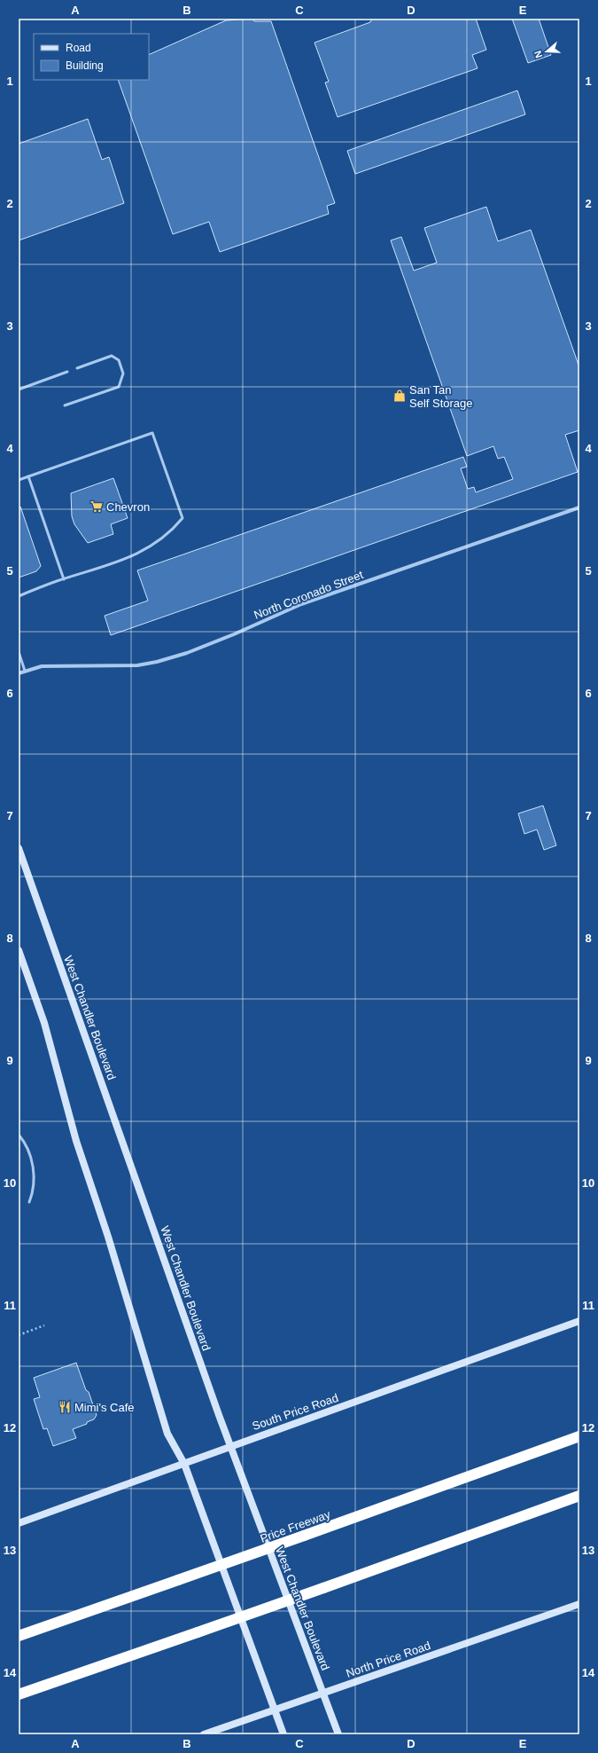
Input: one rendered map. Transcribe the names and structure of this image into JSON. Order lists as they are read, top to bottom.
{
  "streets": {
    "highway": ["Price Freeway"],
    "main road": ["West Chandler Boulevard", "South Price Road", "North Price Road"],
    "street": ["North Coronado Street"]
  },
  "crossings": [
    ["West Chandler Boulevard", "South Price Road"],
    ["West Chandler Boulevard", "North Price Road"]
  ],
  "places": {
    "shop": ["San Tan Self Storage"],
    "supermarket": ["Chevron"],
    "restaurant": ["Mimi's Cafe"]
  },
  "legend": ["Road", "Building"],
  "north": "left",
  "grid": {
    "columns": [
      "A",
      "B",
      "C",
      "D",
      "E"
    ],
    "rows": [
      "1",
      "2",
      "3",
      "4",
      "5",
      "6",
      "7",
      "8",
      "9",
      "10",
      "11",
      "12",
      "13",
      "14"
    ]
  }
}
